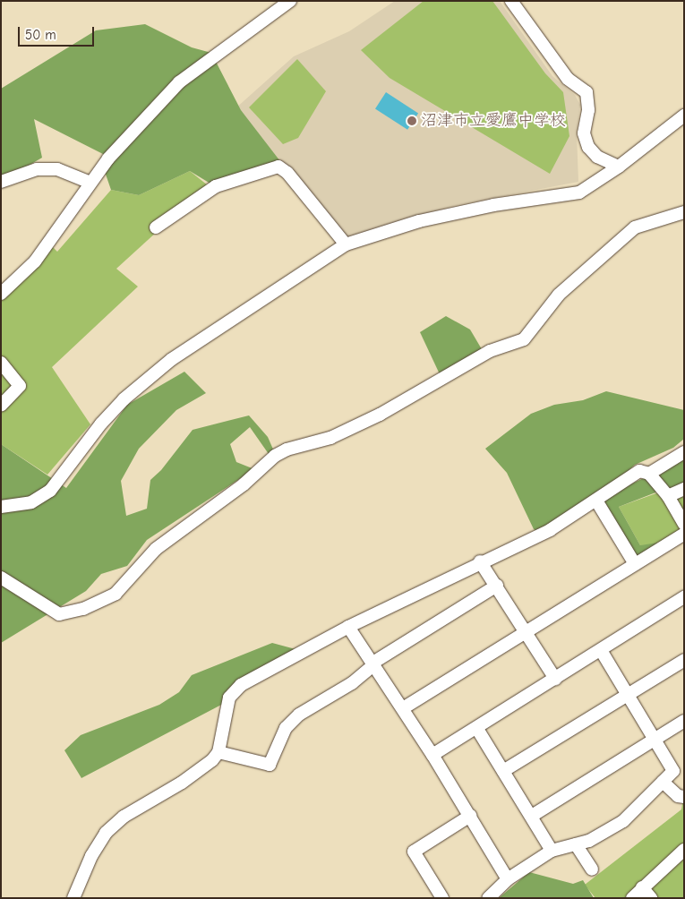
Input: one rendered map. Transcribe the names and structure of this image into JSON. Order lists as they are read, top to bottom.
{
  "places": ["沼津市立愛鷹中学校"],
  "scale_bar": "50 m"
}
